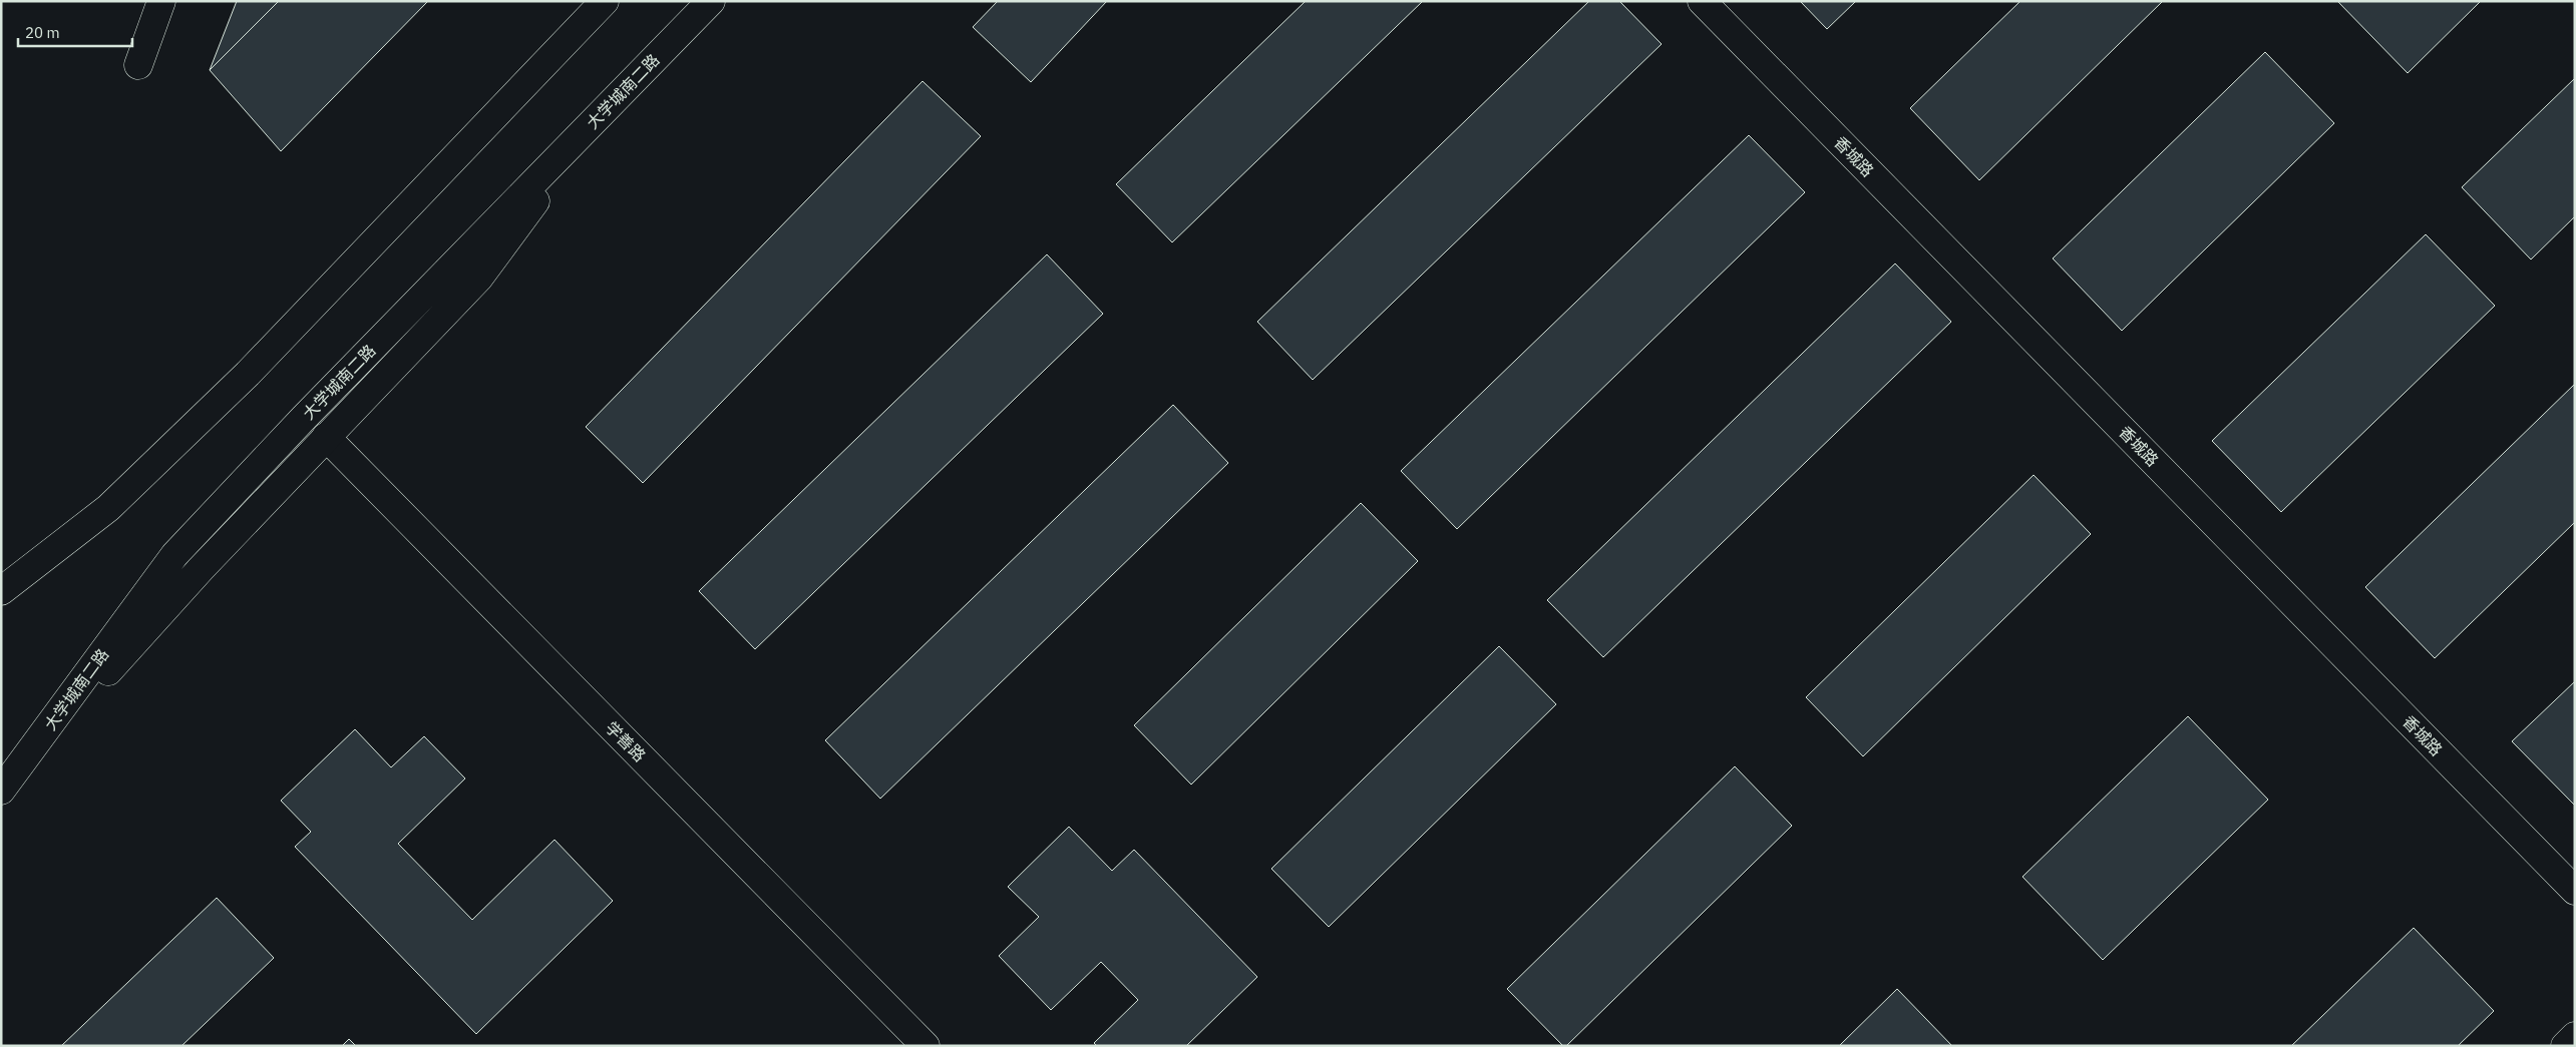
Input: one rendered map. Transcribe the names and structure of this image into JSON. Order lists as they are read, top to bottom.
{
  "streets": {
    "main road": ["大学城南二路", "香城路", "学善路"]
  },
  "scale_bar": "20 m"
}
